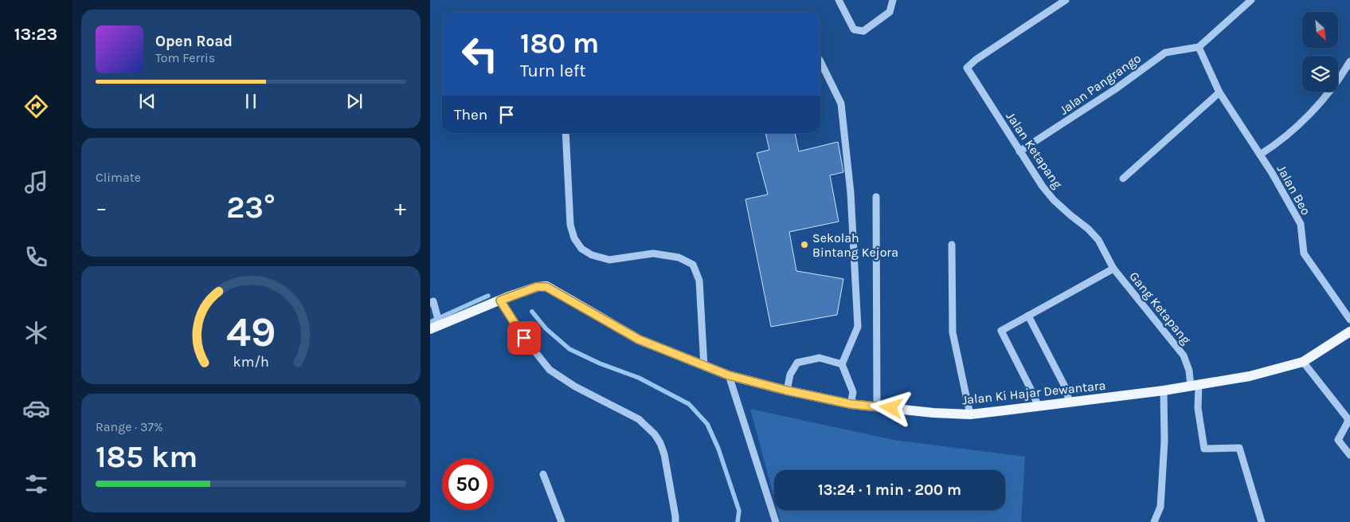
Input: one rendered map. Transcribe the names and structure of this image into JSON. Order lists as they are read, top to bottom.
{
  "streets": {
    "main road": ["Jalan Ki Hajar Dewantara"],
    "street": [
      "Jalan Pangrango",
      "Jalan Ketapang",
      "Jalan Beo",
      "Gang Ketapang"
    ]
  },
  "crossings": [
    ["Jalan Pangrango", "Jalan Ketapang"],
    ["Jalan Ketapang", "Gang Ketapang"],
    ["Gang Ketapang", "Jalan Ki Hajar Dewantara"]
  ],
  "places": ["Sekolah Bintang Kejora"],
  "north": "bottom right",
  "page": {
    "tabs": "13:23",
    "turn": ["180 m", "Turn left"],
    "song": ["Open Road", "Tom Ferris"],
    "then": "Then",
    "tile": [
      "Climate",
      ["Range · 37%", "185 km"]
    ],
    "heat": ["−", "23°", "+"],
    "limit": "50",
    "trip": "13:24 · 1 min · 200 m",
    "gauge": ["49", "km/h"]
  }
}
